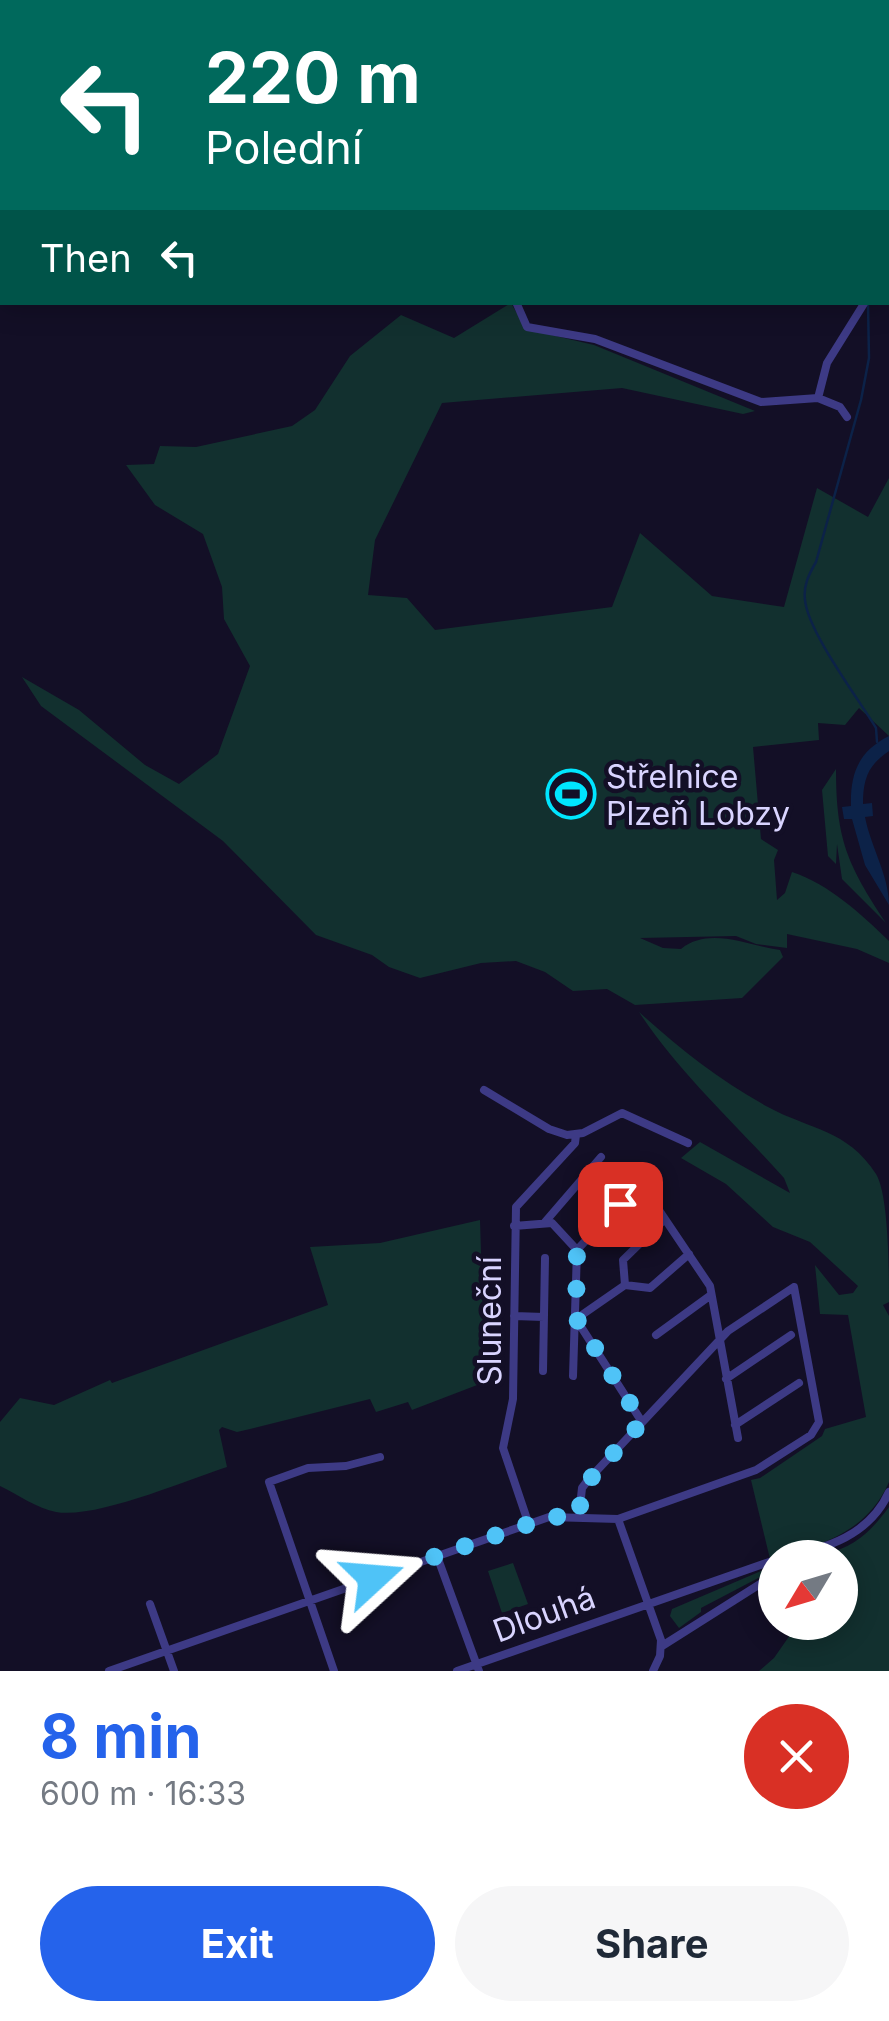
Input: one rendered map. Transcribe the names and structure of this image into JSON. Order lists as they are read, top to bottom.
{
  "streets": {
    "street": ["Sluneční", "Dlouhá"]
  },
  "places": {
    "sports": ["Střelnice Plzeň Lobzy"]
  },
  "north": "bottom left",
  "page": {
    "turn": ["220 m", "Polední"],
    "then": "Then",
    "heading": ["8 min", "600 m · 16:33"],
    "buttons": ["Exit", "Share"]
  }
}
